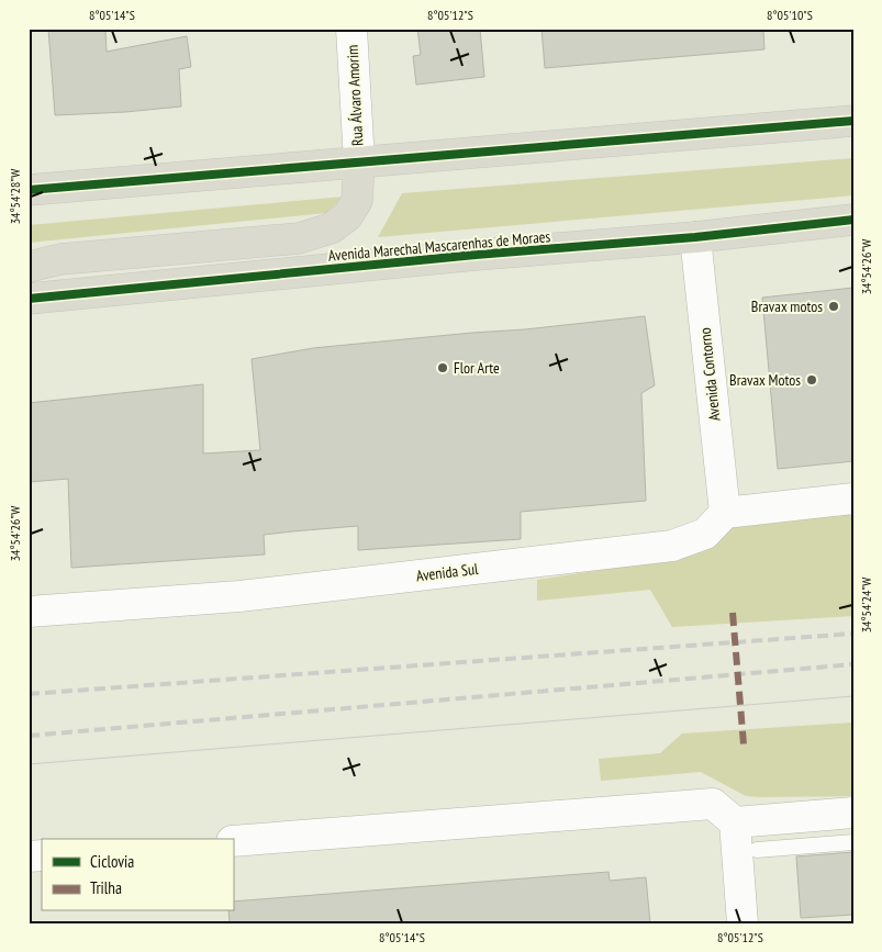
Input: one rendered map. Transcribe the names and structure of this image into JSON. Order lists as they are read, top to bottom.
{
  "streets": {
    "highway": ["Avenida Marechal Mascarenhas de Moraes"],
    "street": ["Rua Álvaro Amorim", "Avenida Contorno", "Avenida Sul"]
  },
  "crossings": [
    ["Avenida Marechal Mascarenhas de Moraes", "Avenida Contorno"],
    ["Avenida Contorno", "Avenida Sul"]
  ],
  "places": ["Bravax motos", "Flor Arte", "Bravax Motos"],
  "legend": ["Ciclovia", "Trilha"],
  "coordinates": [
    "8°05'14\"S",
    "8°05'12\"S",
    "8°05'10\"S",
    "34°54'28\"W",
    "34°54'26\"W",
    "34°54'24\"W"
  ]
}
